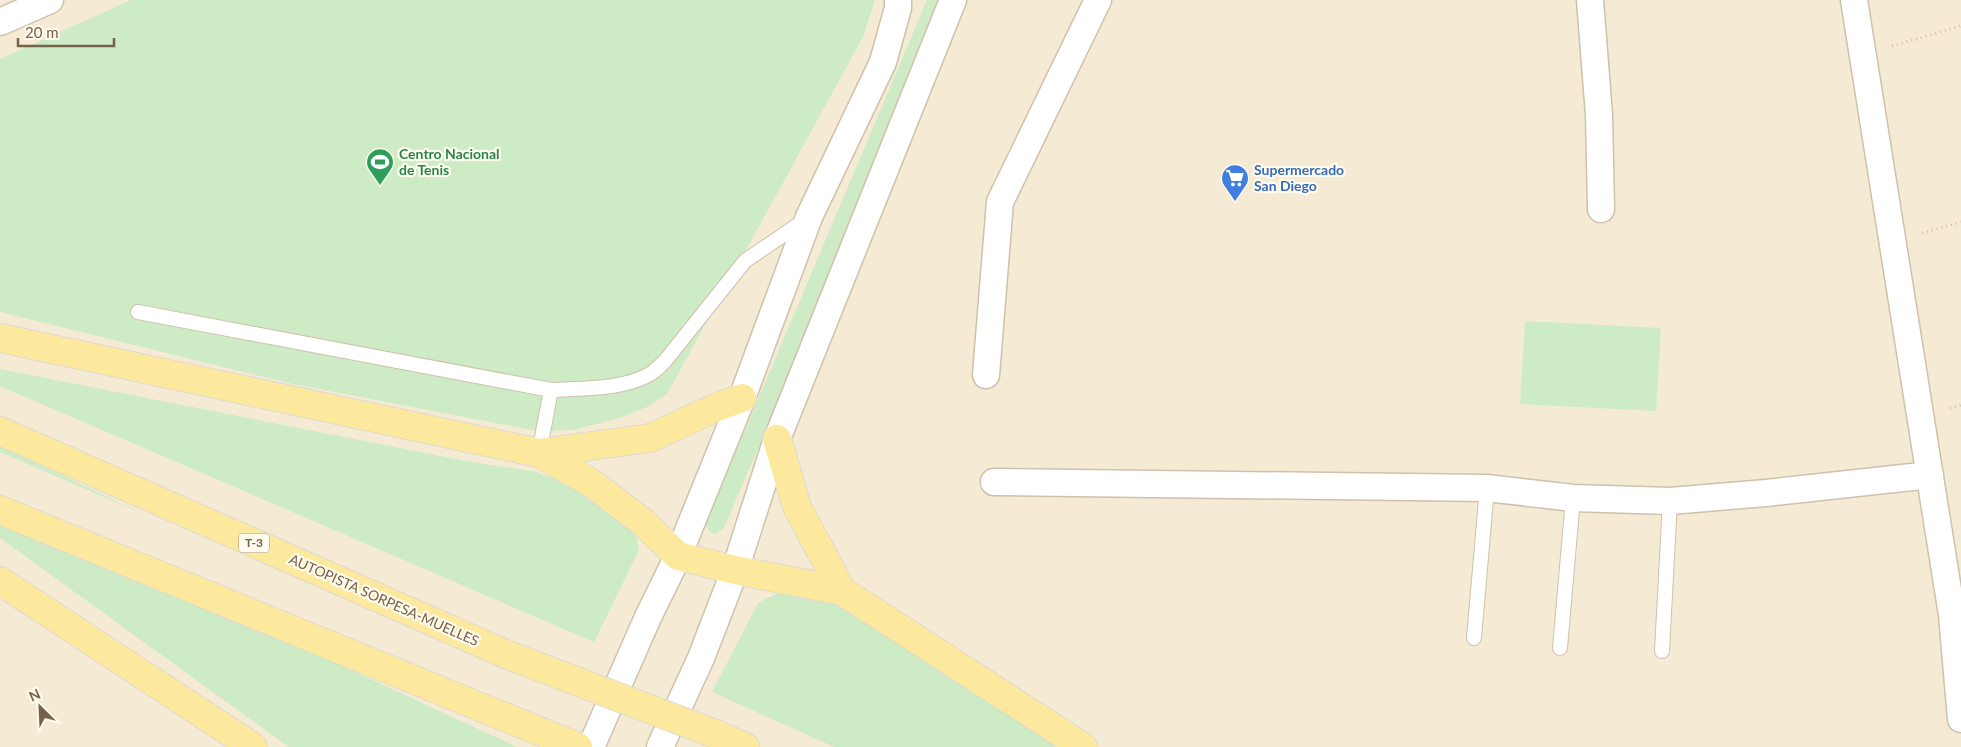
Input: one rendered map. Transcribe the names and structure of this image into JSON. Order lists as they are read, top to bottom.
{
  "streets": {
    "main road": ["T-3", "AUTOPISTA SORPESA-MUELLES"]
  },
  "places": {
    "sports": ["Centro Nacional de Tenis"],
    "supermarket": ["Supermercado San Diego"]
  },
  "scale_bar": "20 m",
  "north": "top left"
}
